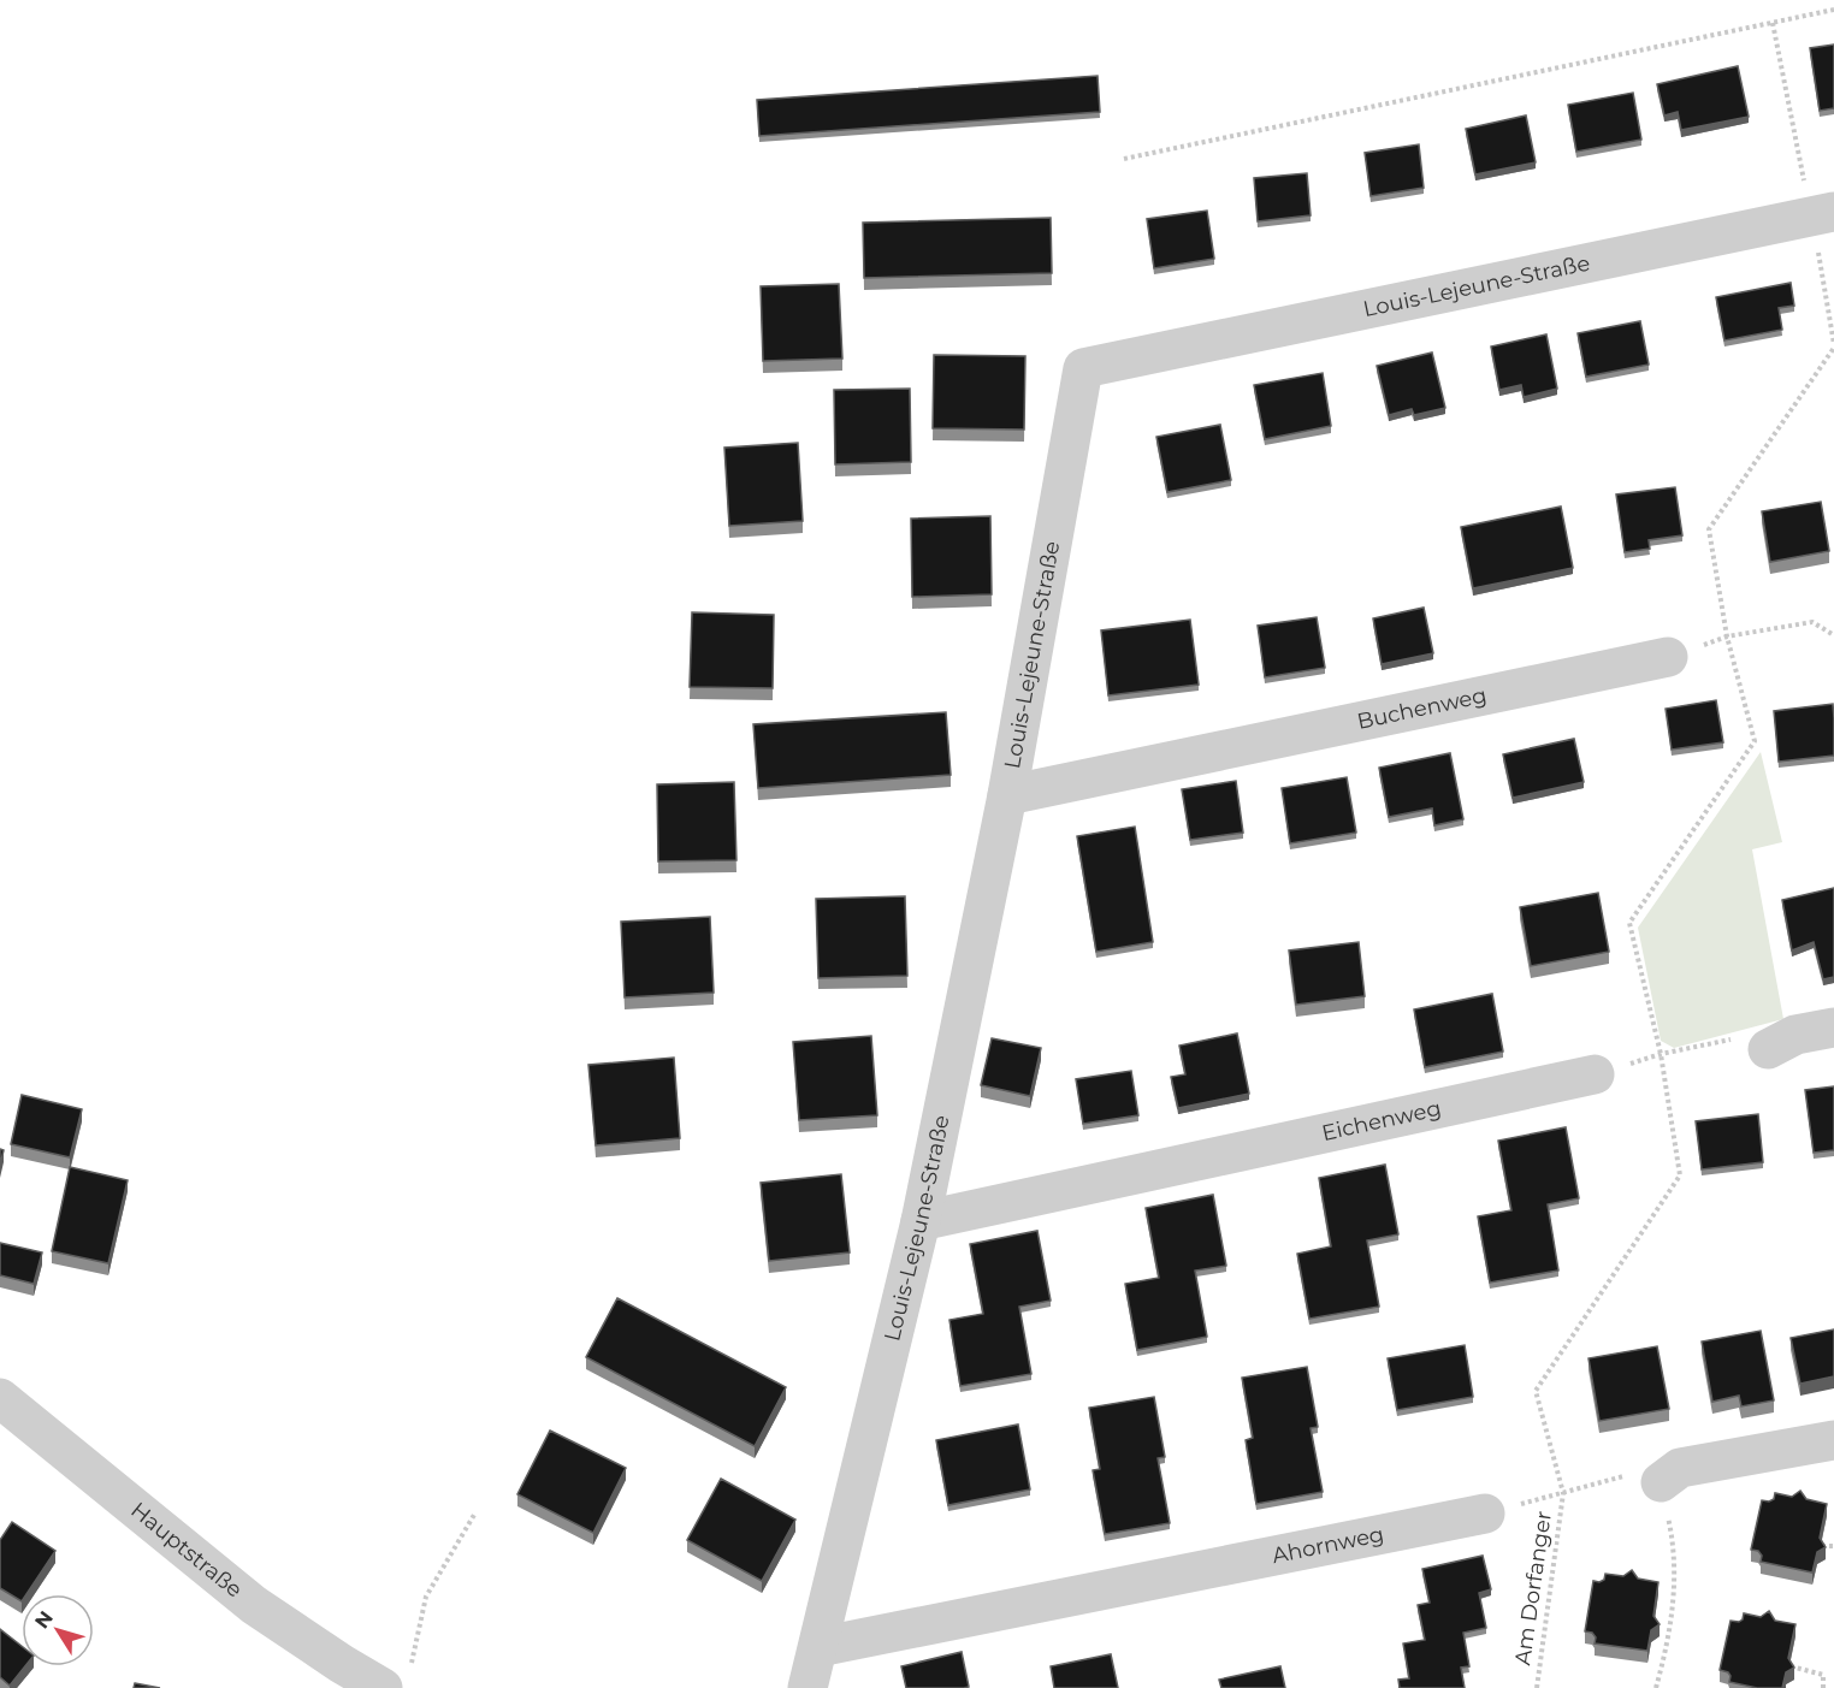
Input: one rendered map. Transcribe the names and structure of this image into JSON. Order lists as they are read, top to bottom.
{
  "streets": {
    "street": [
      "Louis-Lejeune-Straße",
      "Buchenweg",
      "Eichenweg",
      "Ahornweg",
      "Hauptstraße"
    ],
    "path": ["Am Dorfanger"]
  },
  "crossings": [
    ["Louis-Lejeune-Straße", "Buchenweg"],
    ["Louis-Lejeune-Straße", "Eichenweg"],
    ["Louis-Lejeune-Straße", "Ahornweg"]
  ],
  "north": "top left"
}
